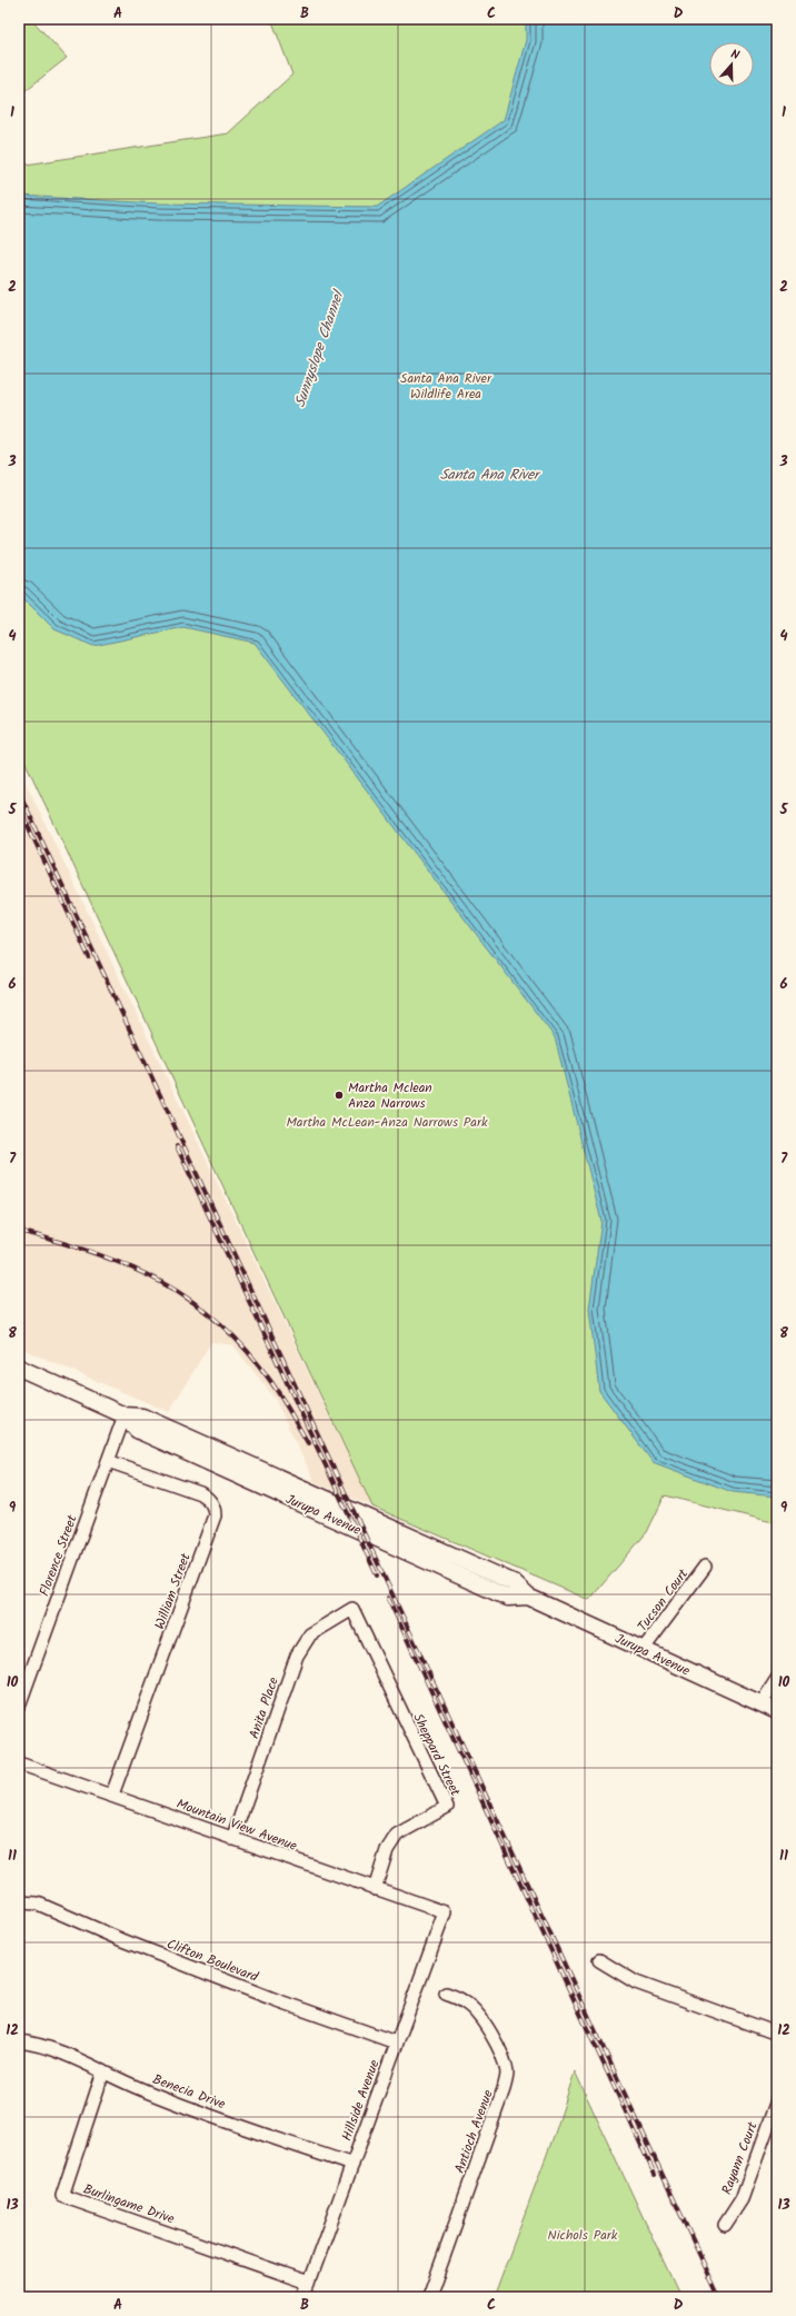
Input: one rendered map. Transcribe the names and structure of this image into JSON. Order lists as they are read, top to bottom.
{
  "streets": {
    "main road": ["Jurupa Avenue"],
    "street": [
      "Florence Street",
      "William Street",
      "Tucson Court",
      "Anita Place",
      "Sheppard Street",
      "Mountain View Avenue",
      "Clifton Boulevard",
      "Benecia Drive",
      "Hillside Avenue",
      "Antioch Avenue",
      "Rayann Court",
      "Burlingame Drive"
    ]
  },
  "crossings": [
    ["Jurupa Avenue", "Florence Street"],
    ["Jurupa Avenue", "Tucson Court"],
    ["Florence Street", "William Street"],
    ["William Street", "Mountain View Avenue"],
    ["Anita Place", "Sheppard Street"],
    ["Anita Place", "Mountain View Avenue"],
    ["Sheppard Street", "Mountain View Avenue"],
    ["Mountain View Avenue", "Hillside Avenue"],
    ["Clifton Boulevard", "Hillside Avenue"],
    ["Benecia Drive", "Hillside Avenue"],
    ["Benecia Drive", "Burlingame Drive"],
    ["Hillside Avenue", "Burlingame Drive"]
  ],
  "water": ["Sunnyslope Channel", "Santa Ana River"],
  "parks": ["Santa Ana River Wildlife Area", "Martha McLean-Anza Narrows Park", "Nichols Park"],
  "places": ["Martha Mclean Anza Narrows"],
  "north": "top",
  "grid": {
    "columns": [
      "A",
      "B",
      "C",
      "D"
    ],
    "rows": [
      "1",
      "2",
      "3",
      "4",
      "5",
      "6",
      "7",
      "8",
      "9",
      "10",
      "11",
      "12",
      "13"
    ]
  }
}
